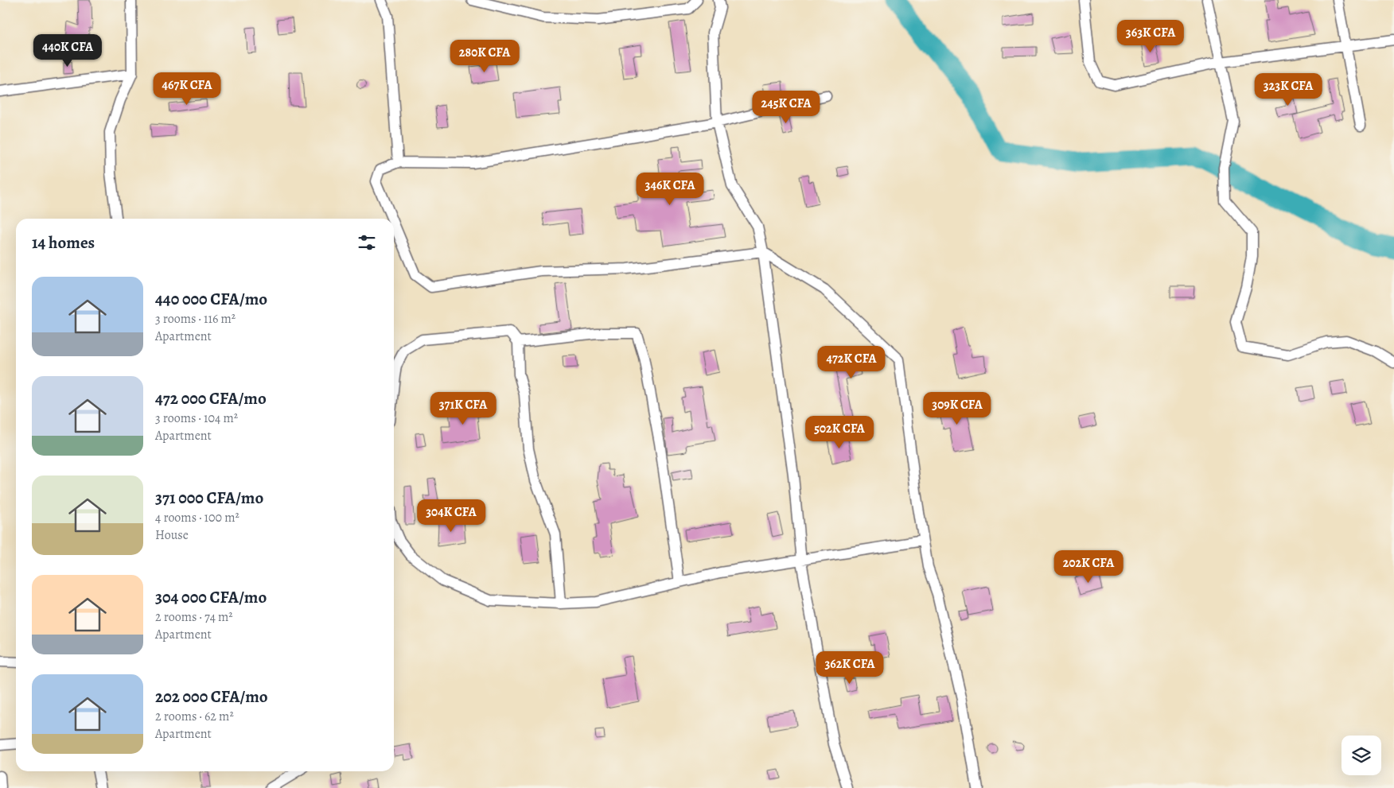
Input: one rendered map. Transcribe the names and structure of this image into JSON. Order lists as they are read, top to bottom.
{
  "page": {
    "price": [
      "363K CFA",
      "440K CFA",
      "280K CFA",
      "467K CFA",
      "323K CFA",
      "245K CFA",
      "346K CFA",
      "472K CFA",
      "371K CFA",
      "309K CFA",
      "502K CFA",
      "304K CFA",
      "202K CFA",
      "362K CFA"
    ],
    "heading": "14 homes",
    "list": [
      {
        "name": "440 000 CFA/mo",
        "note": "3 rooms · 116 m² · Apartment"
      },
      {
        "name": "472 000 CFA/mo",
        "note": "3 rooms · 104 m² · Apartment"
      },
      {
        "name": "371 000 CFA/mo",
        "note": "4 rooms · 100 m² · House"
      },
      {
        "name": "304 000 CFA/mo",
        "note": "2 rooms · 74 m² · Apartment"
      },
      {
        "name": "202 000 CFA/mo",
        "note": "2 rooms · 62 m² · Apartment"
      }
    ]
  }
}
